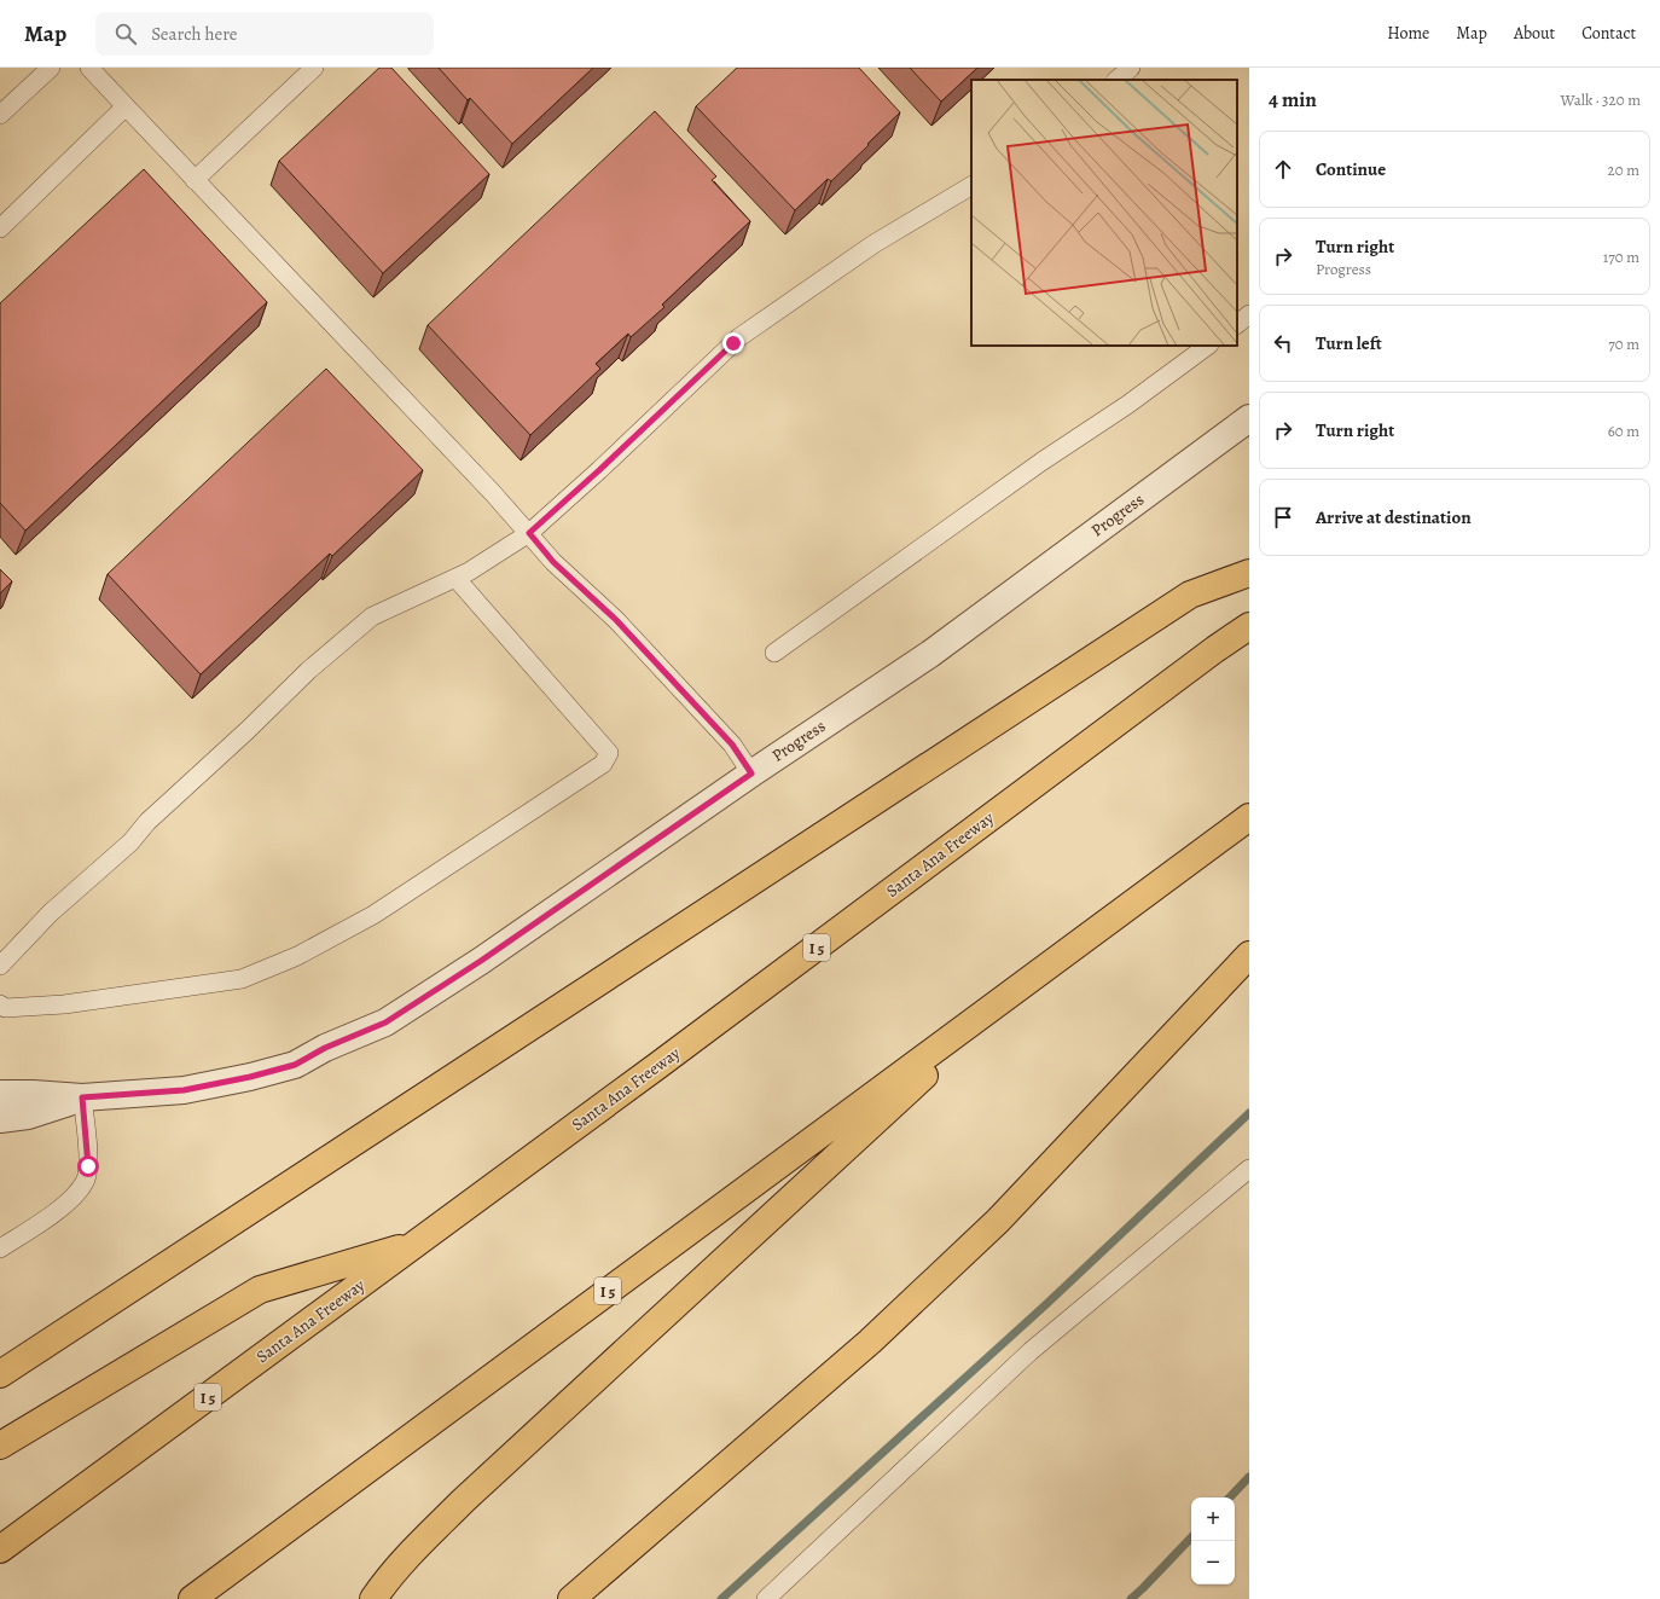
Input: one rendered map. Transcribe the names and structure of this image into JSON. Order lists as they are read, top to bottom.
{
  "streets": {
    "highway": ["Santa Ana Freeway", "I 5"],
    "street": ["Progress"]
  },
  "page": {
    "header": "Map",
    "search": "Search here",
    "nav": [
      "Home",
      "Map",
      "About",
      "Contact"
    ],
    "heading": ["4 min", "Walk · 320 m"],
    "list": [
      ["Continue", "20 m"],
      ["Turn right", "Progress", "170 m"],
      ["Turn left", "70 m"],
      ["Turn right", "60 m"],
      "Arrive at destination"
    ],
    "map_buttons": ["+", "−"]
  }
}
